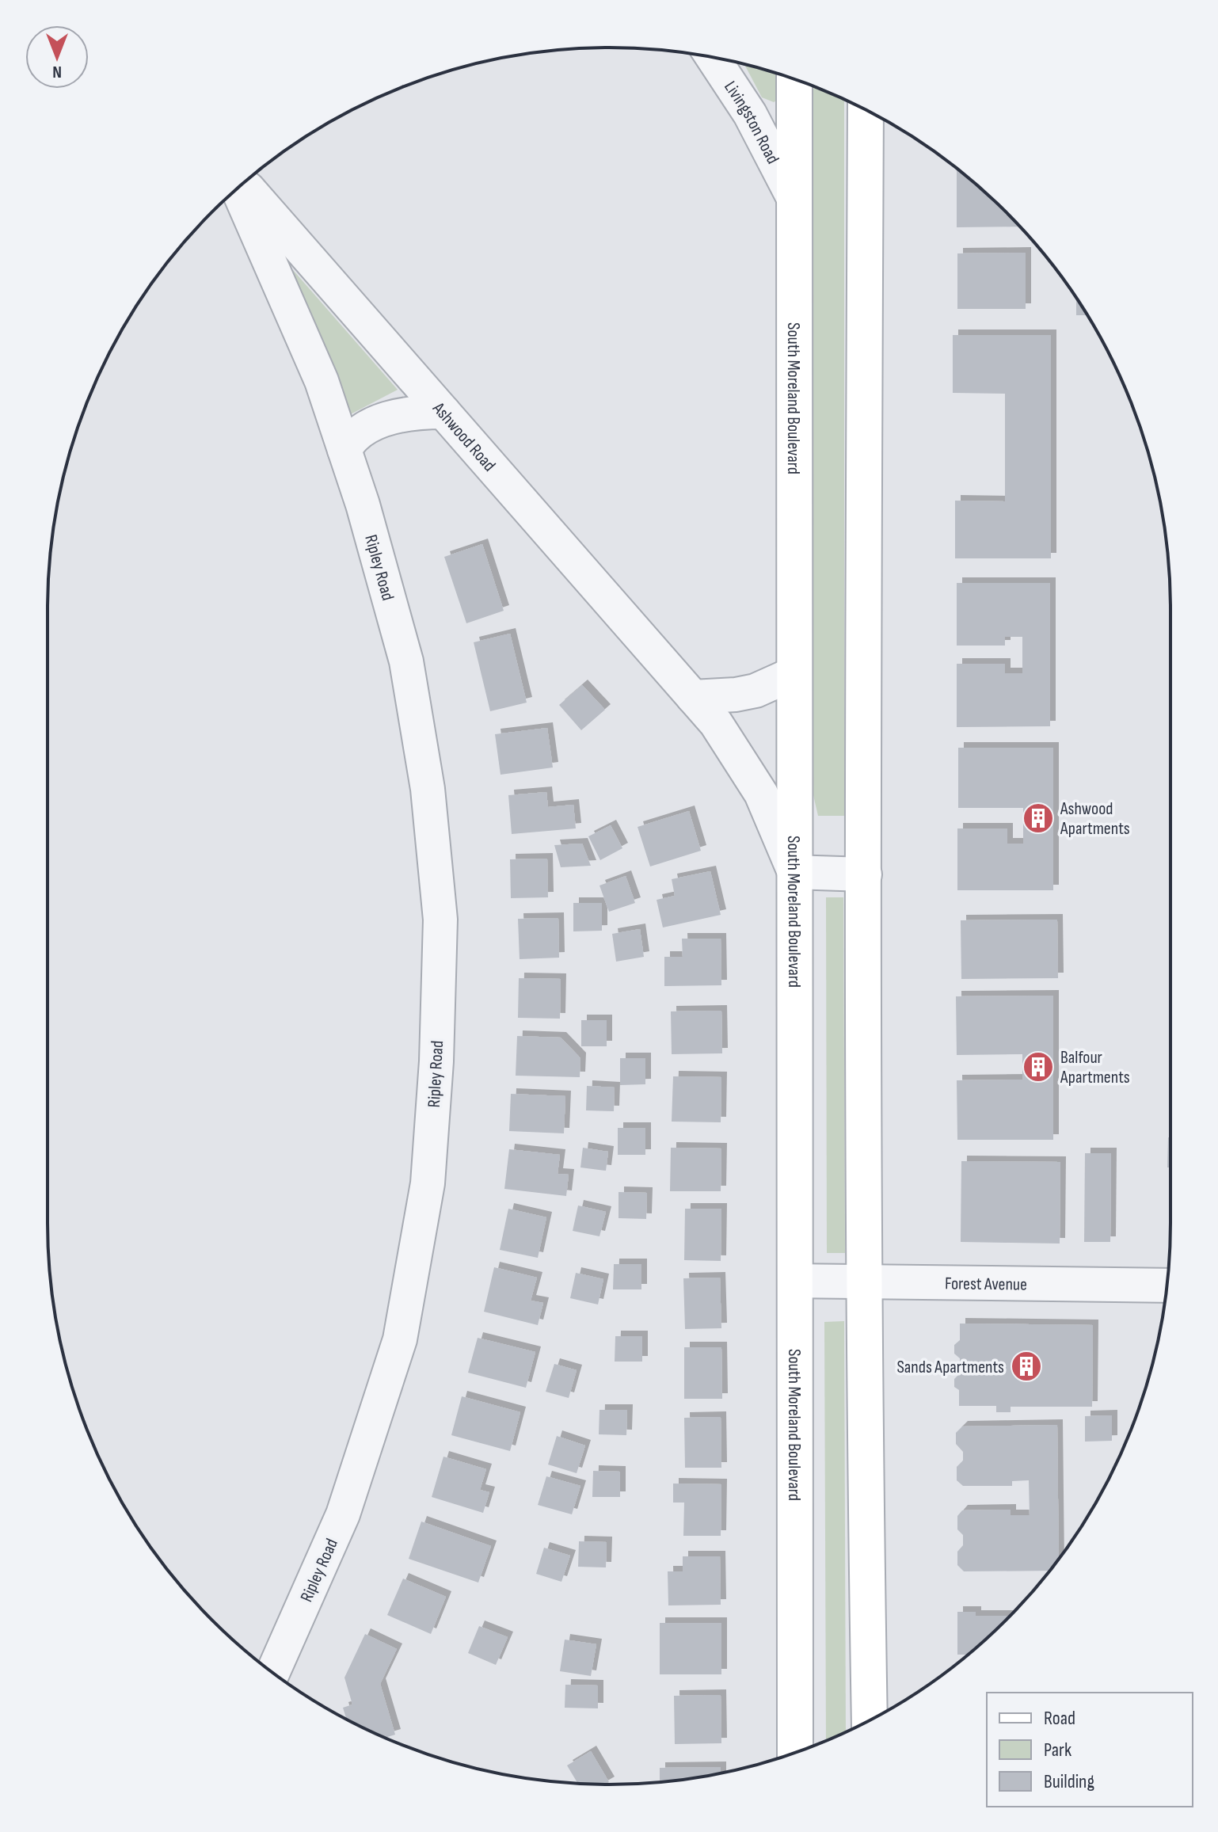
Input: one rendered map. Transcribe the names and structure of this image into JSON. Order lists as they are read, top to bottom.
{
  "streets": {
    "street": [
      "Livingston Road",
      "South Moreland Boulevard",
      "Ashwood Road",
      "Ripley Road",
      "Forest Avenue"
    ]
  },
  "crossings": [
    ["Livingston Road", "South Moreland Boulevard"],
    ["South Moreland Boulevard", "Ashwood Road"],
    ["South Moreland Boulevard", "Forest Avenue"]
  ],
  "places": {
    "building": ["Ashwood Apartments", "Balfour Apartments", "Sands Apartments"]
  },
  "legend": ["Road", "Park", "Building"],
  "north": "bottom"
}
